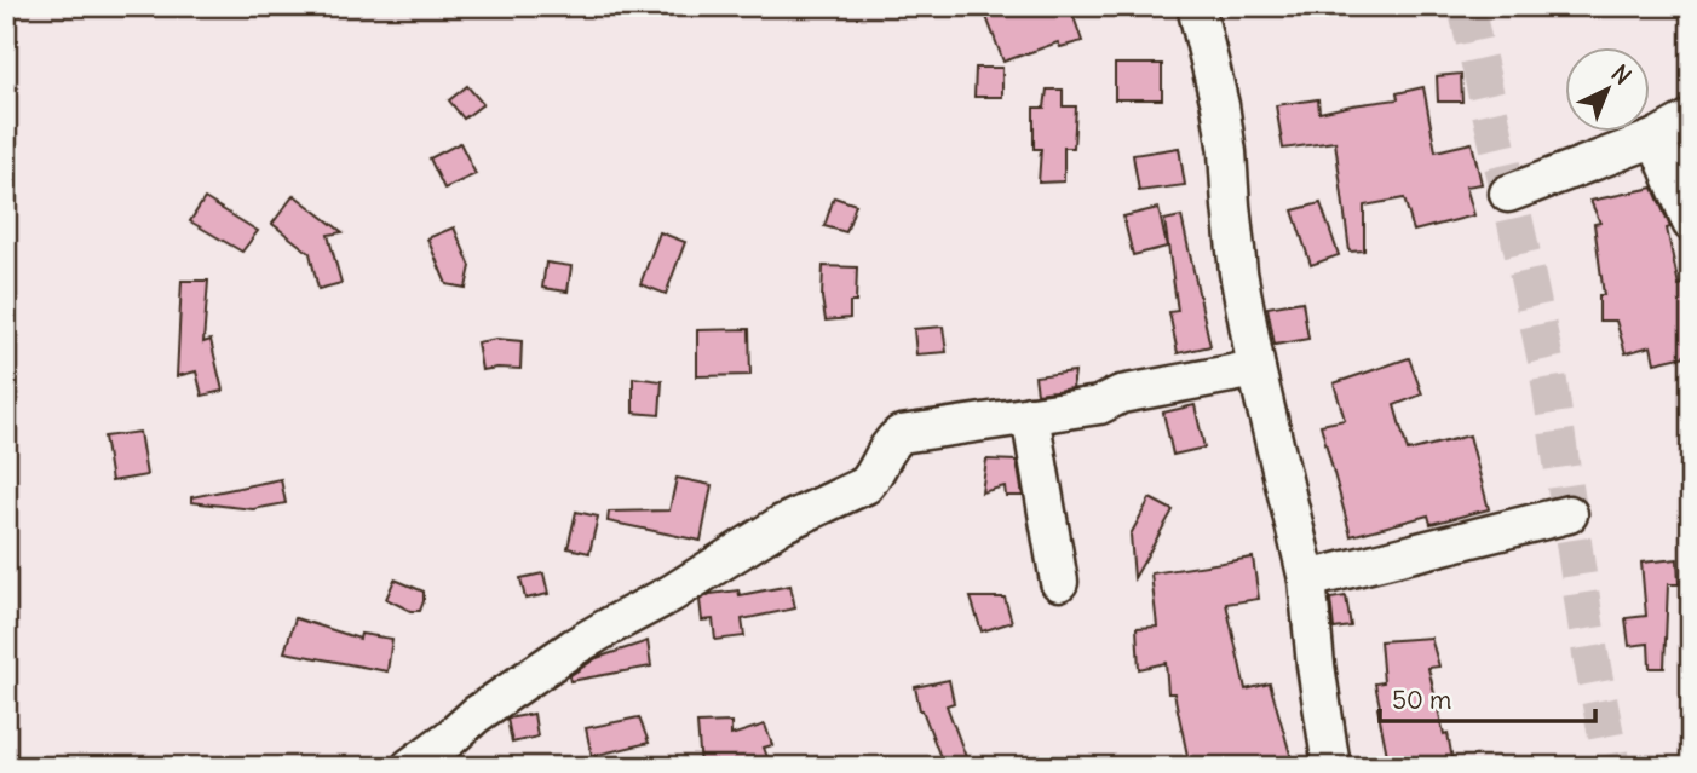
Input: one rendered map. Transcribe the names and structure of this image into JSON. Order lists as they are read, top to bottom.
{
  "scale_bar": "50 m",
  "north": "top right"
}
